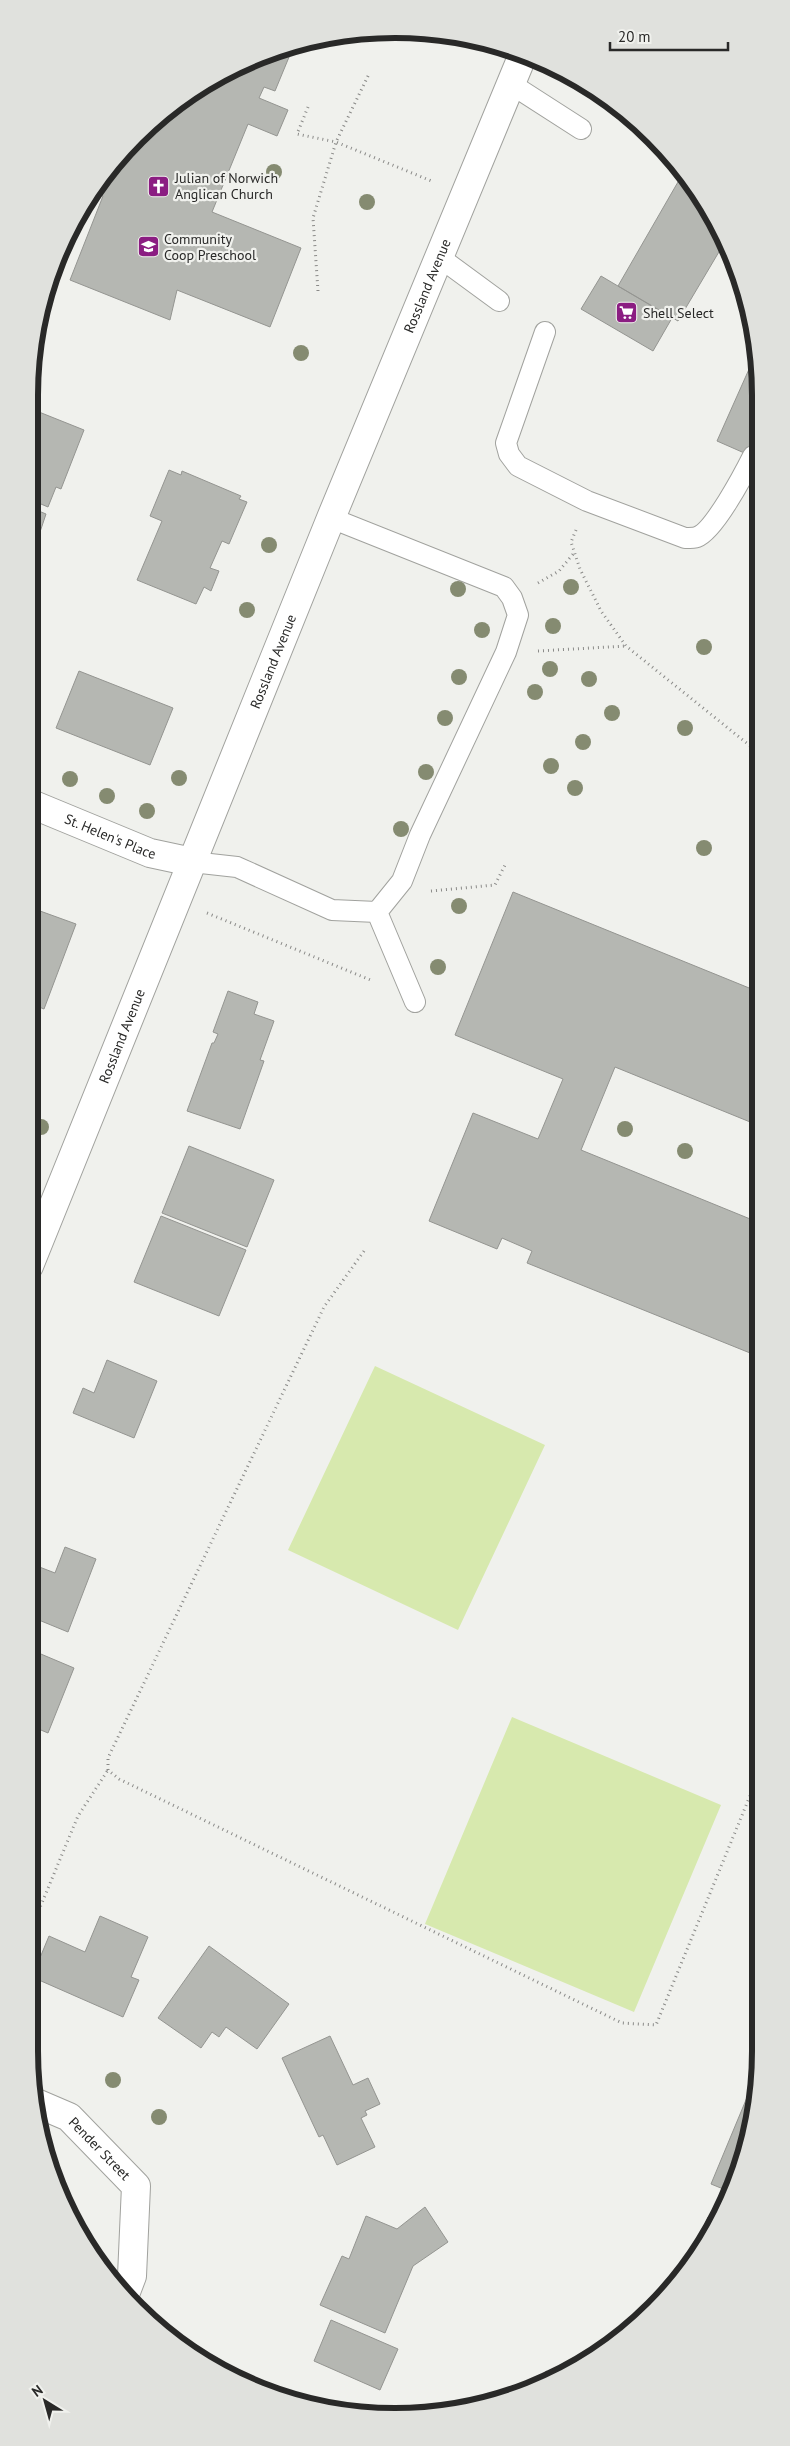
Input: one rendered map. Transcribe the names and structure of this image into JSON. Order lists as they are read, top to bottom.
{
  "streets": {
    "street": ["Rossland Avenue", "St. Helen's Place", "Pender Street"]
  },
  "crossings": [
    ["Rossland Avenue", "St. Helen's Place"]
  ],
  "places": {
    "church": ["Julian of Norwich Anglican Church"],
    "school or university": ["Community Coop Preschool"],
    "supermarket": ["Shell Select"]
  },
  "scale_bar": "20 m",
  "north": "top left"
}
